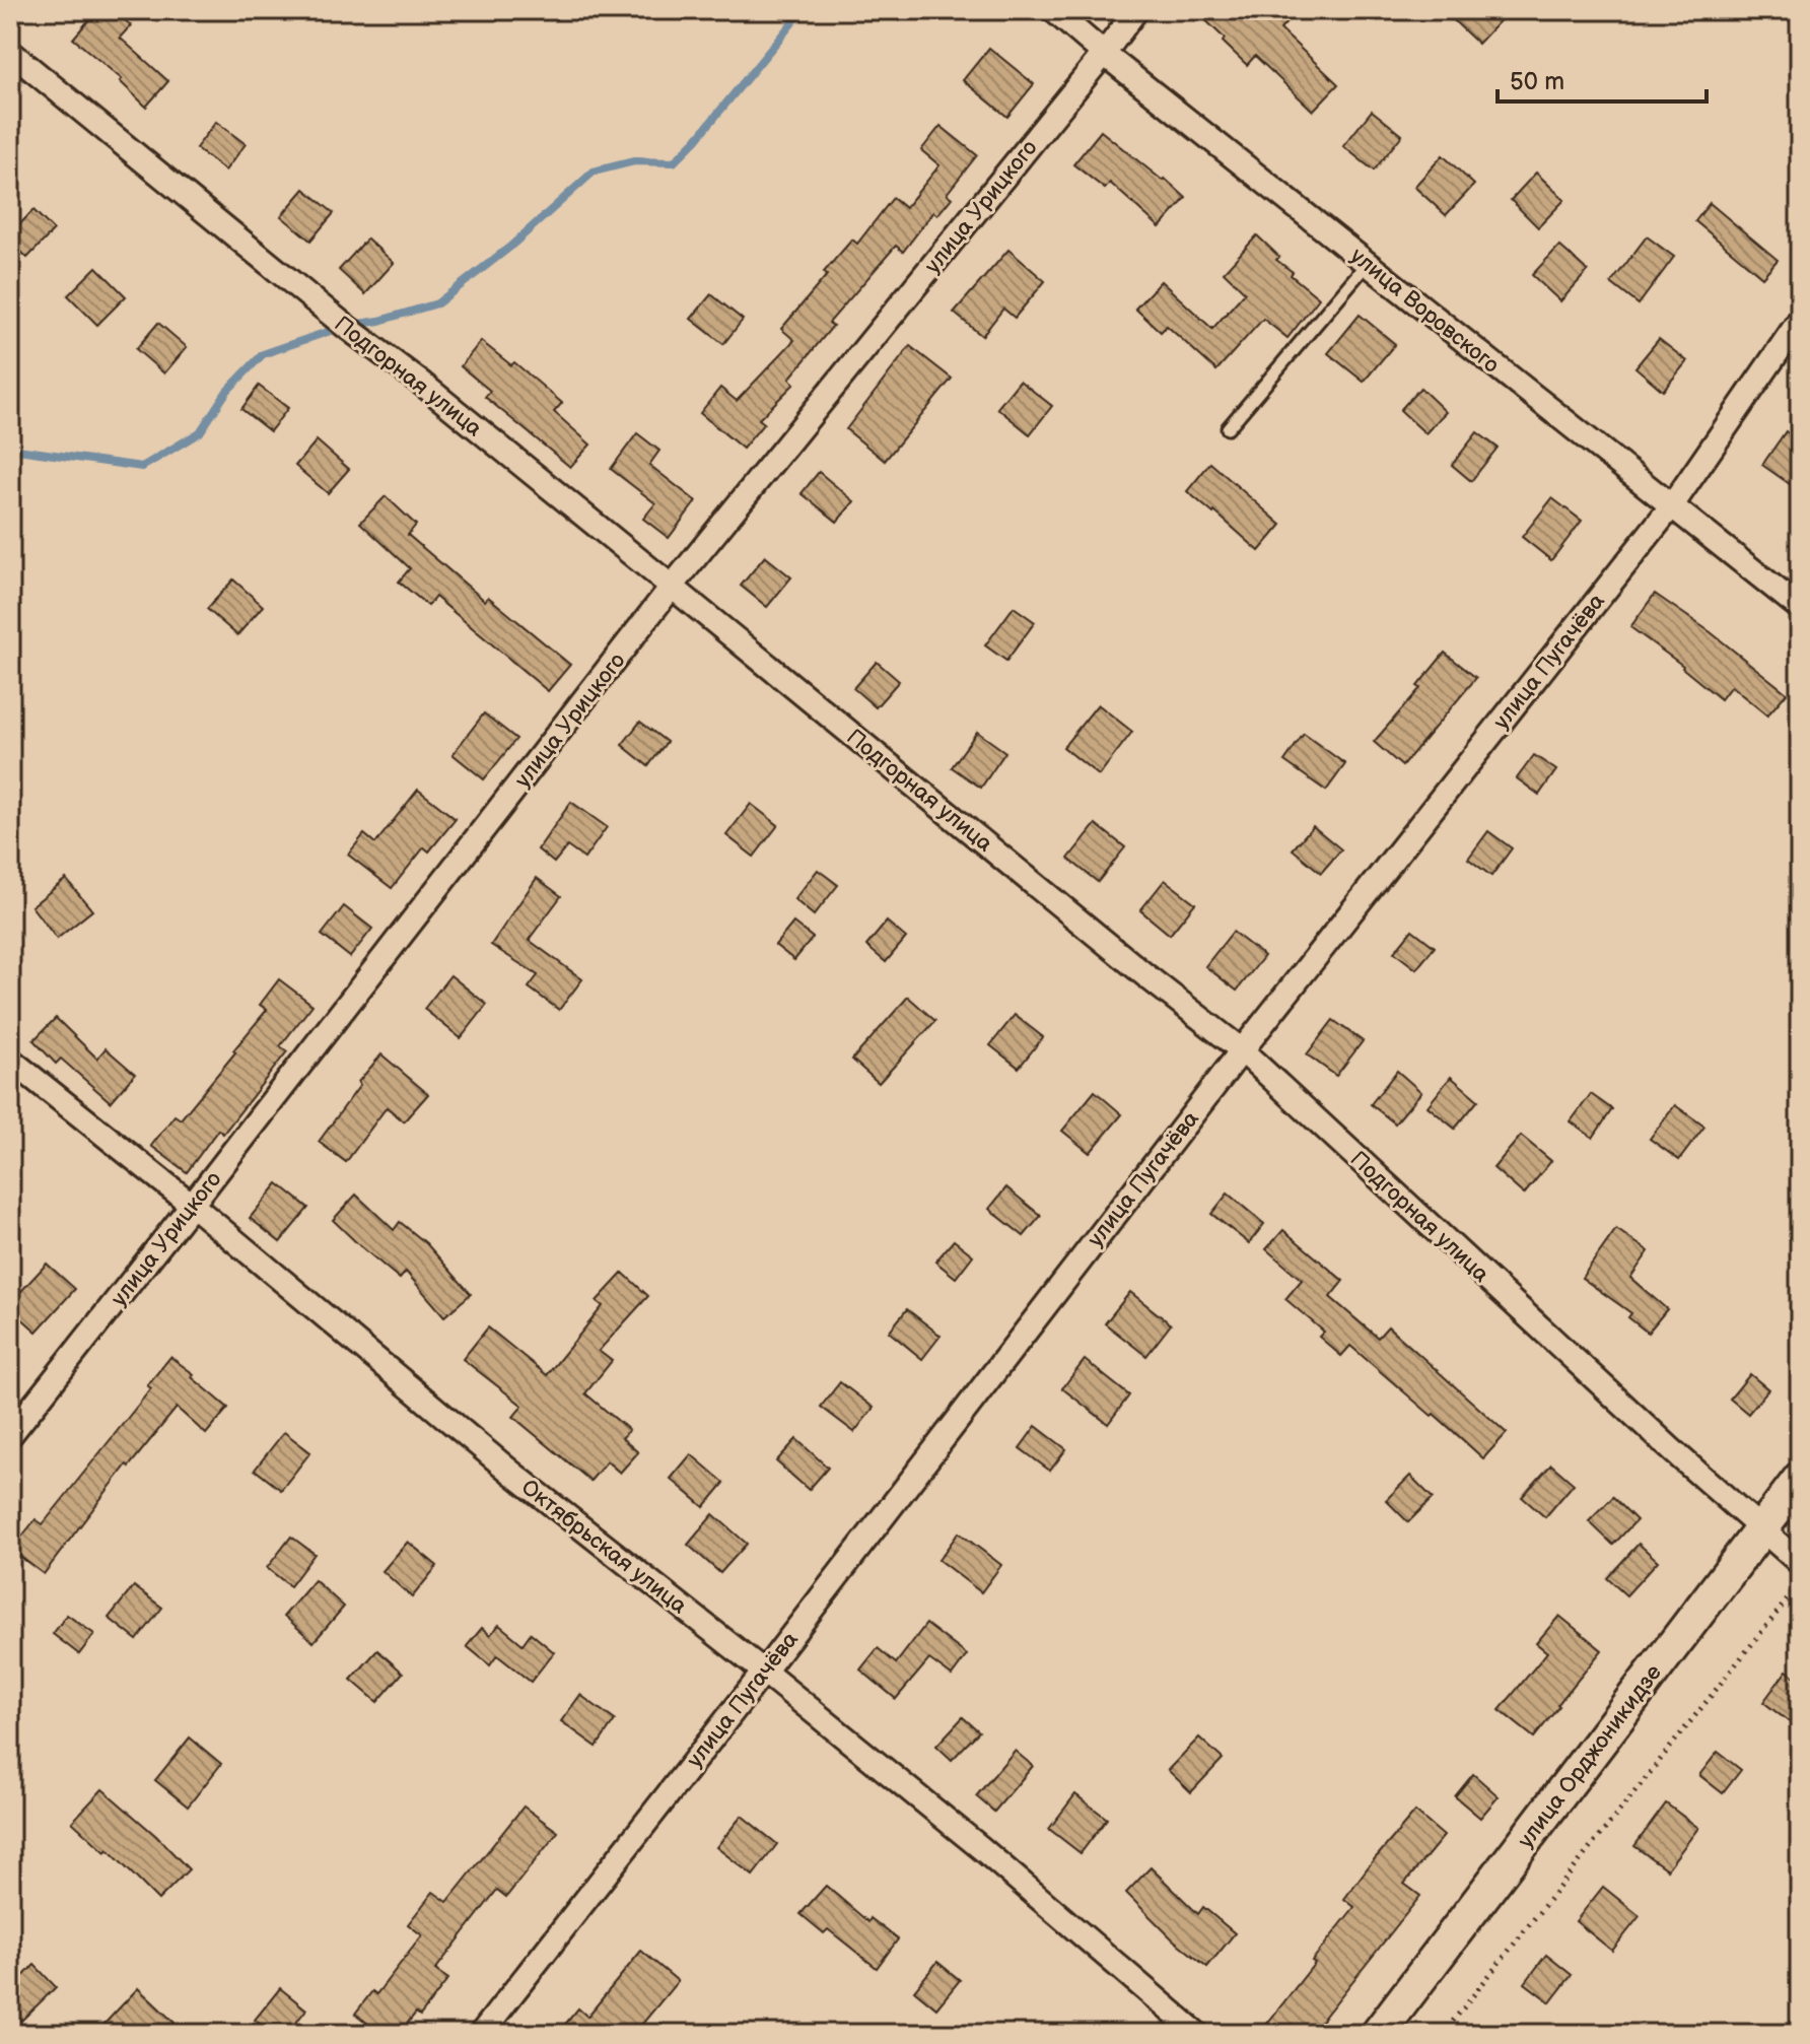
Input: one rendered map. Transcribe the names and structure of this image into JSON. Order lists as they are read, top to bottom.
{
  "streets": {
    "street": [
      "улица Урицкого",
      "улица Воровского",
      "Подгорная улица",
      "улица Пугачёва",
      "Октябрьская улица",
      "улица Орджоникидзе"
    ]
  },
  "crossings": [
    ["улица Урицкого", "улица Воровского"],
    ["улица Урицкого", "Подгорная улица"],
    ["улица Урицкого", "Октябрьская улица"],
    ["улица Воровского", "улица Пугачёва"],
    ["Подгорная улица", "улица Пугачёва"],
    ["Подгорная улица", "улица Орджоникидзе"],
    ["улица Пугачёва", "Октябрьская улица"]
  ],
  "scale_bar": "50 m"
}
